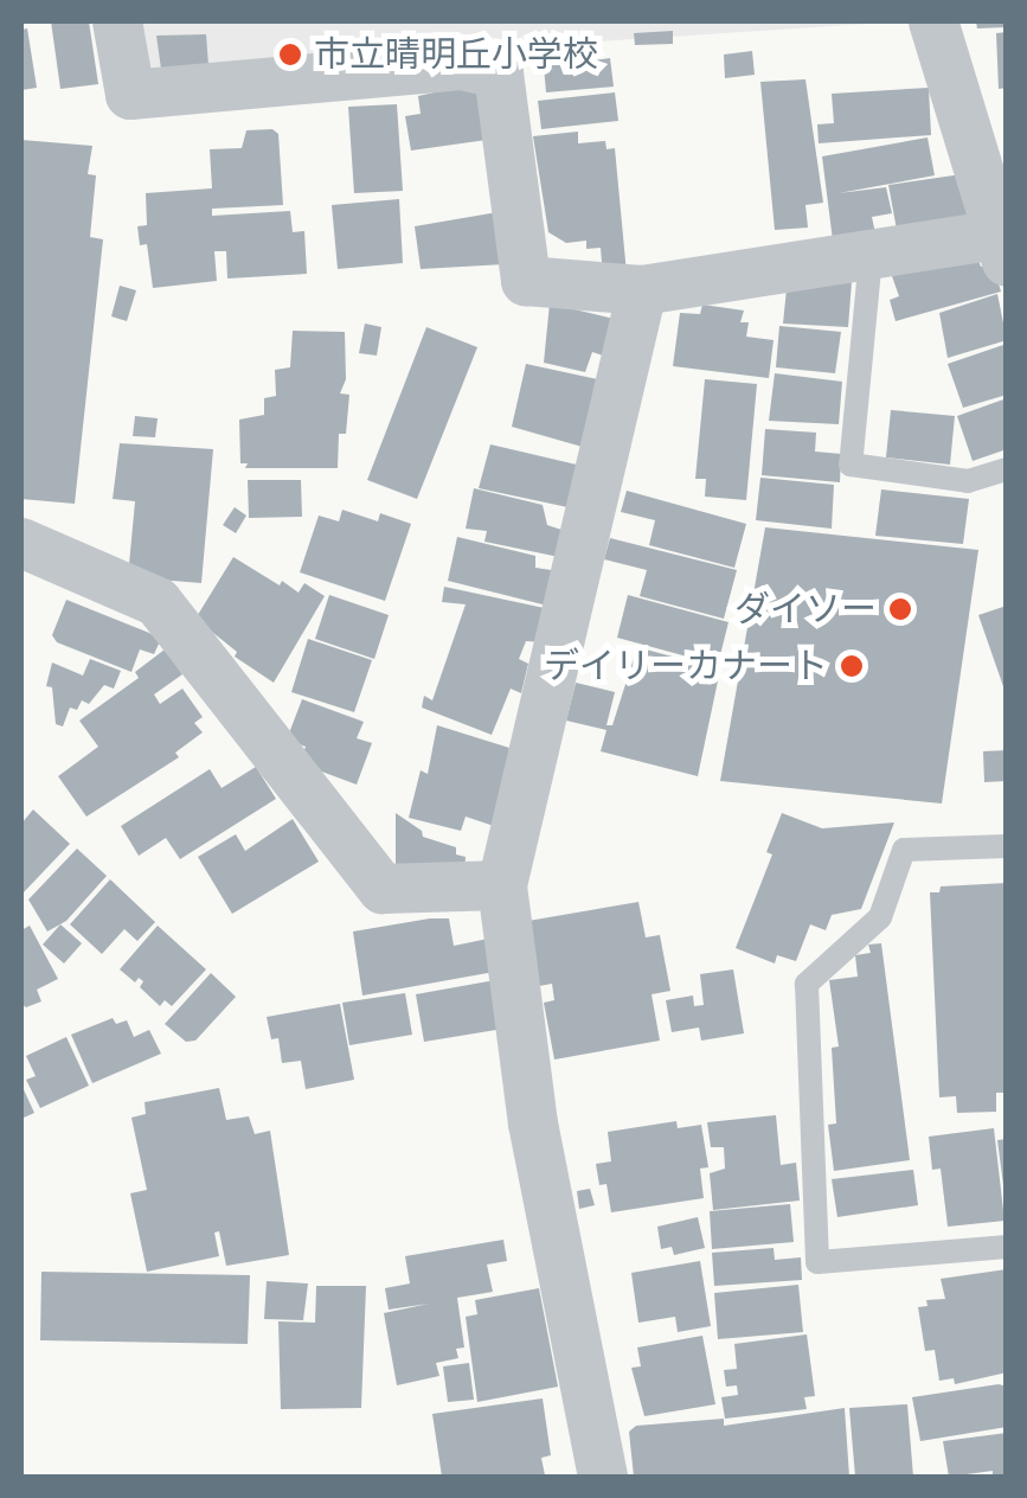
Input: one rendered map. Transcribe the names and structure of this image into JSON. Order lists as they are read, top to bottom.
{
  "places": ["市立晴明丘小学校", "ダイソー", "デイリーカナート"]
}
